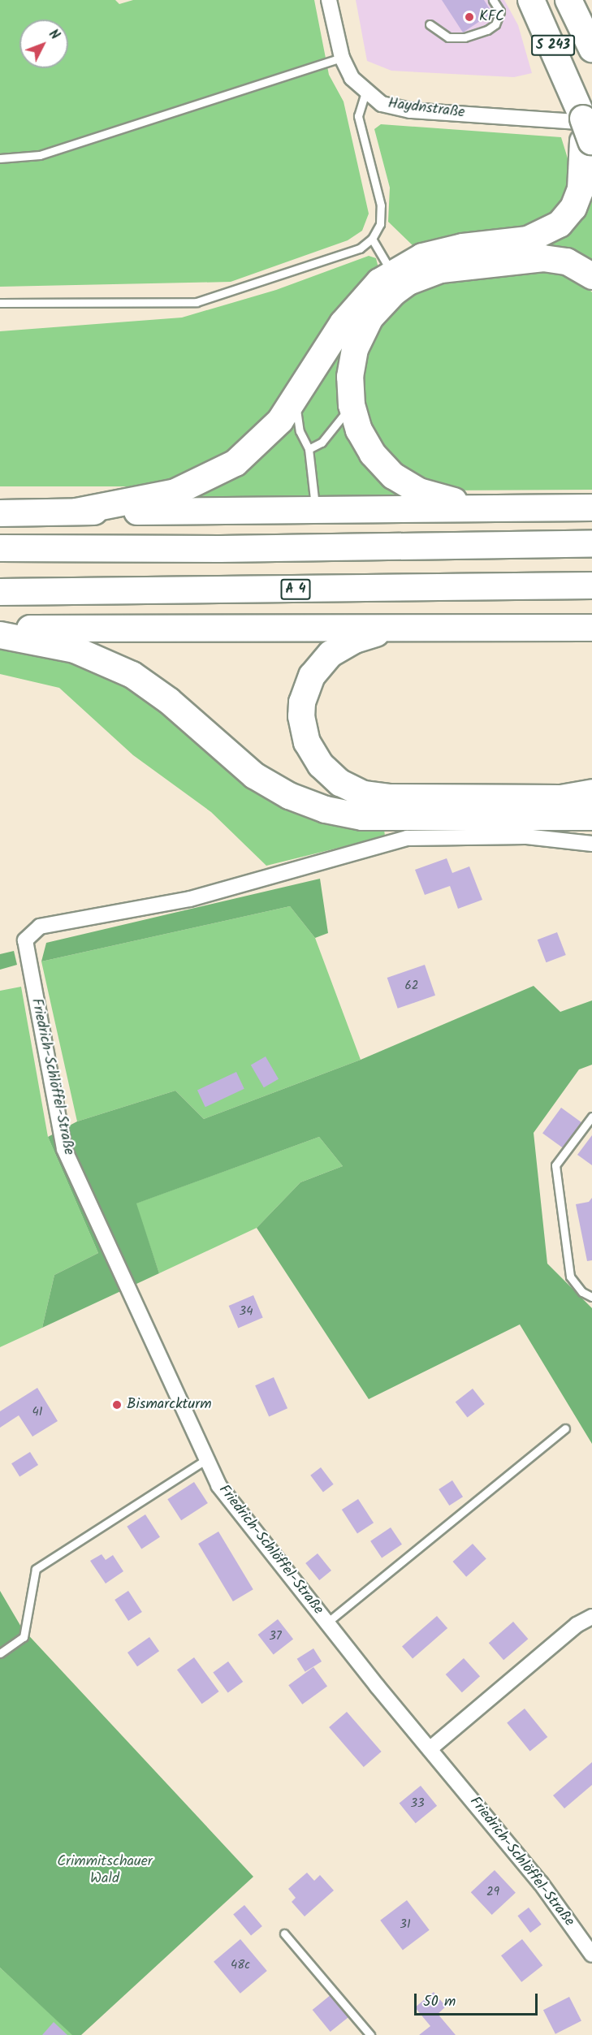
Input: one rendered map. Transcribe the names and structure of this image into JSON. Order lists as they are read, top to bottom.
{
  "streets": {
    "highway": ["S 243", "A 4"],
    "street": ["Haydnstraße", "Friedrich-Schlöffel-Straße"]
  },
  "crossings": [
    ["S 243", "Haydnstraße"]
  ],
  "parks": ["Crimmitschauer Wald"],
  "places": ["KFC", "Bismarckturm"],
  "house_numbers": [
    "62",
    "34",
    "41",
    "37",
    "33",
    "29",
    "31",
    "48c"
  ],
  "scale_bar": "50 m",
  "north": "top right"
}
